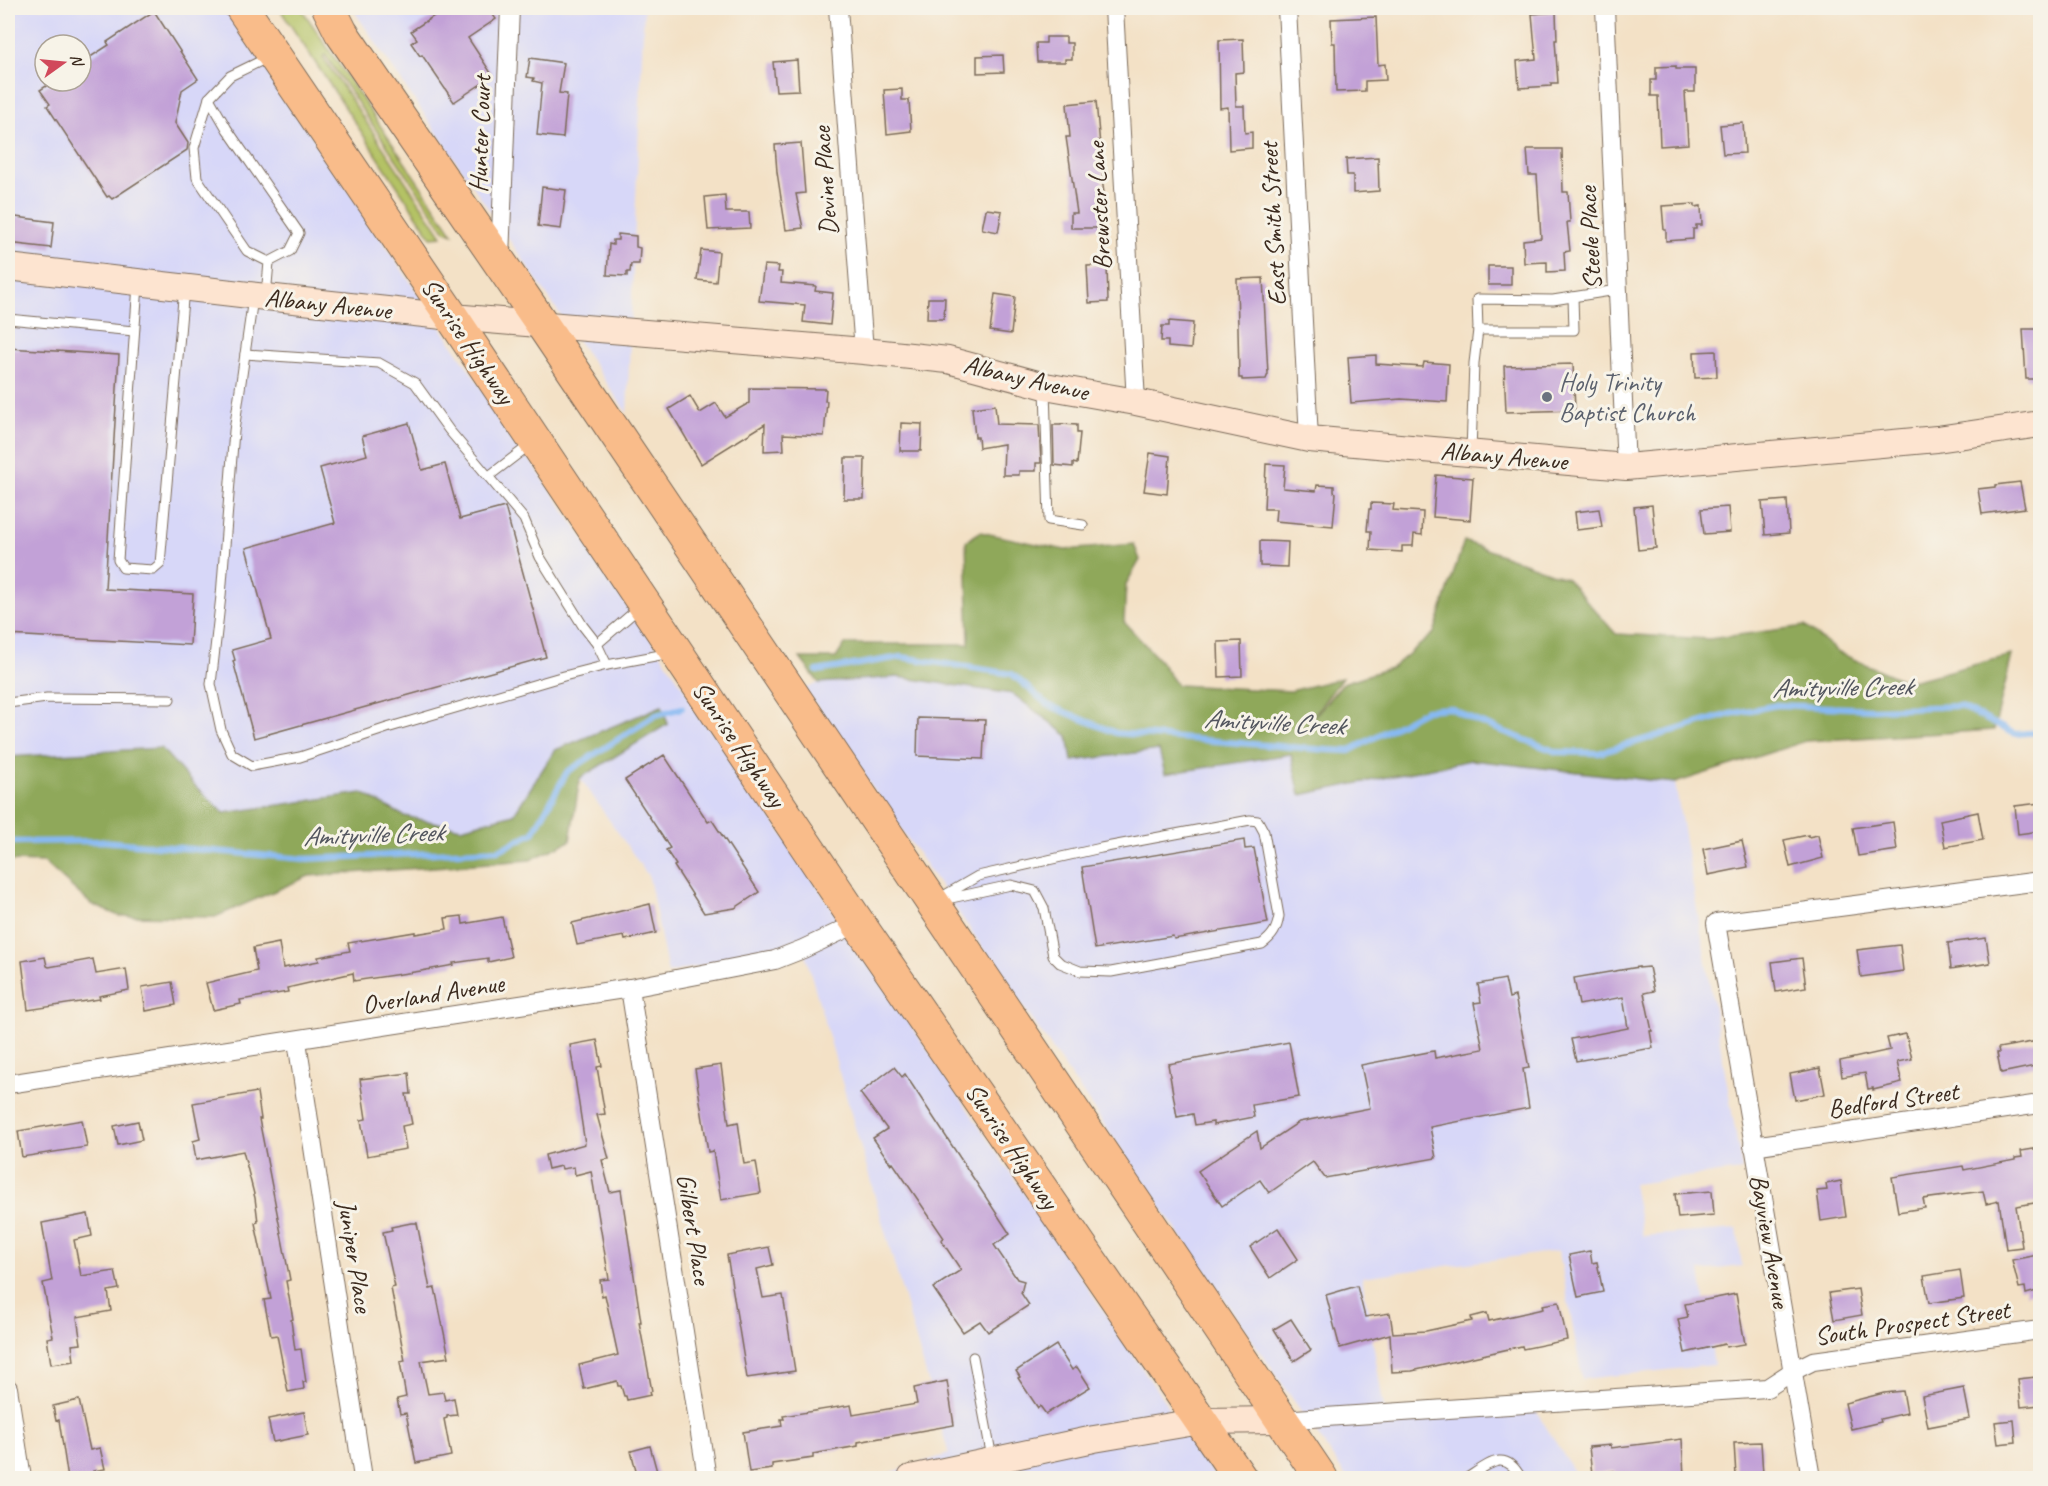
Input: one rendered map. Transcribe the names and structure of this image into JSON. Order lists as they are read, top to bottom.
{
  "streets": {
    "highway": ["Sunrise Highway"],
    "street": [
      "Hunter Court",
      "Devine Place",
      "Brewster Lane",
      "East Smith Street",
      "Steele Place",
      "Albany Avenue",
      "Overland Avenue",
      "Bedford Street",
      "Gilbert Place",
      "Bayview Avenue",
      "Juniper Place",
      "South Prospect Street"
    ]
  },
  "crossings": [
    ["Devine Place", "Albany Avenue"],
    ["Brewster Lane", "Albany Avenue"],
    ["East Smith Street", "Albany Avenue"],
    ["Steele Place", "Albany Avenue"],
    ["Albany Avenue", "Sunrise Highway"],
    ["Sunrise Highway", "Overland Avenue"],
    ["Overland Avenue", "Gilbert Place"],
    ["Overland Avenue", "Juniper Place"],
    ["Bedford Street", "Bayview Avenue"],
    ["Bayview Avenue", "South Prospect Street"]
  ],
  "water": ["Amityville Creek"],
  "places": ["Holy Trinity Baptist Church"],
  "north": "right"
}
